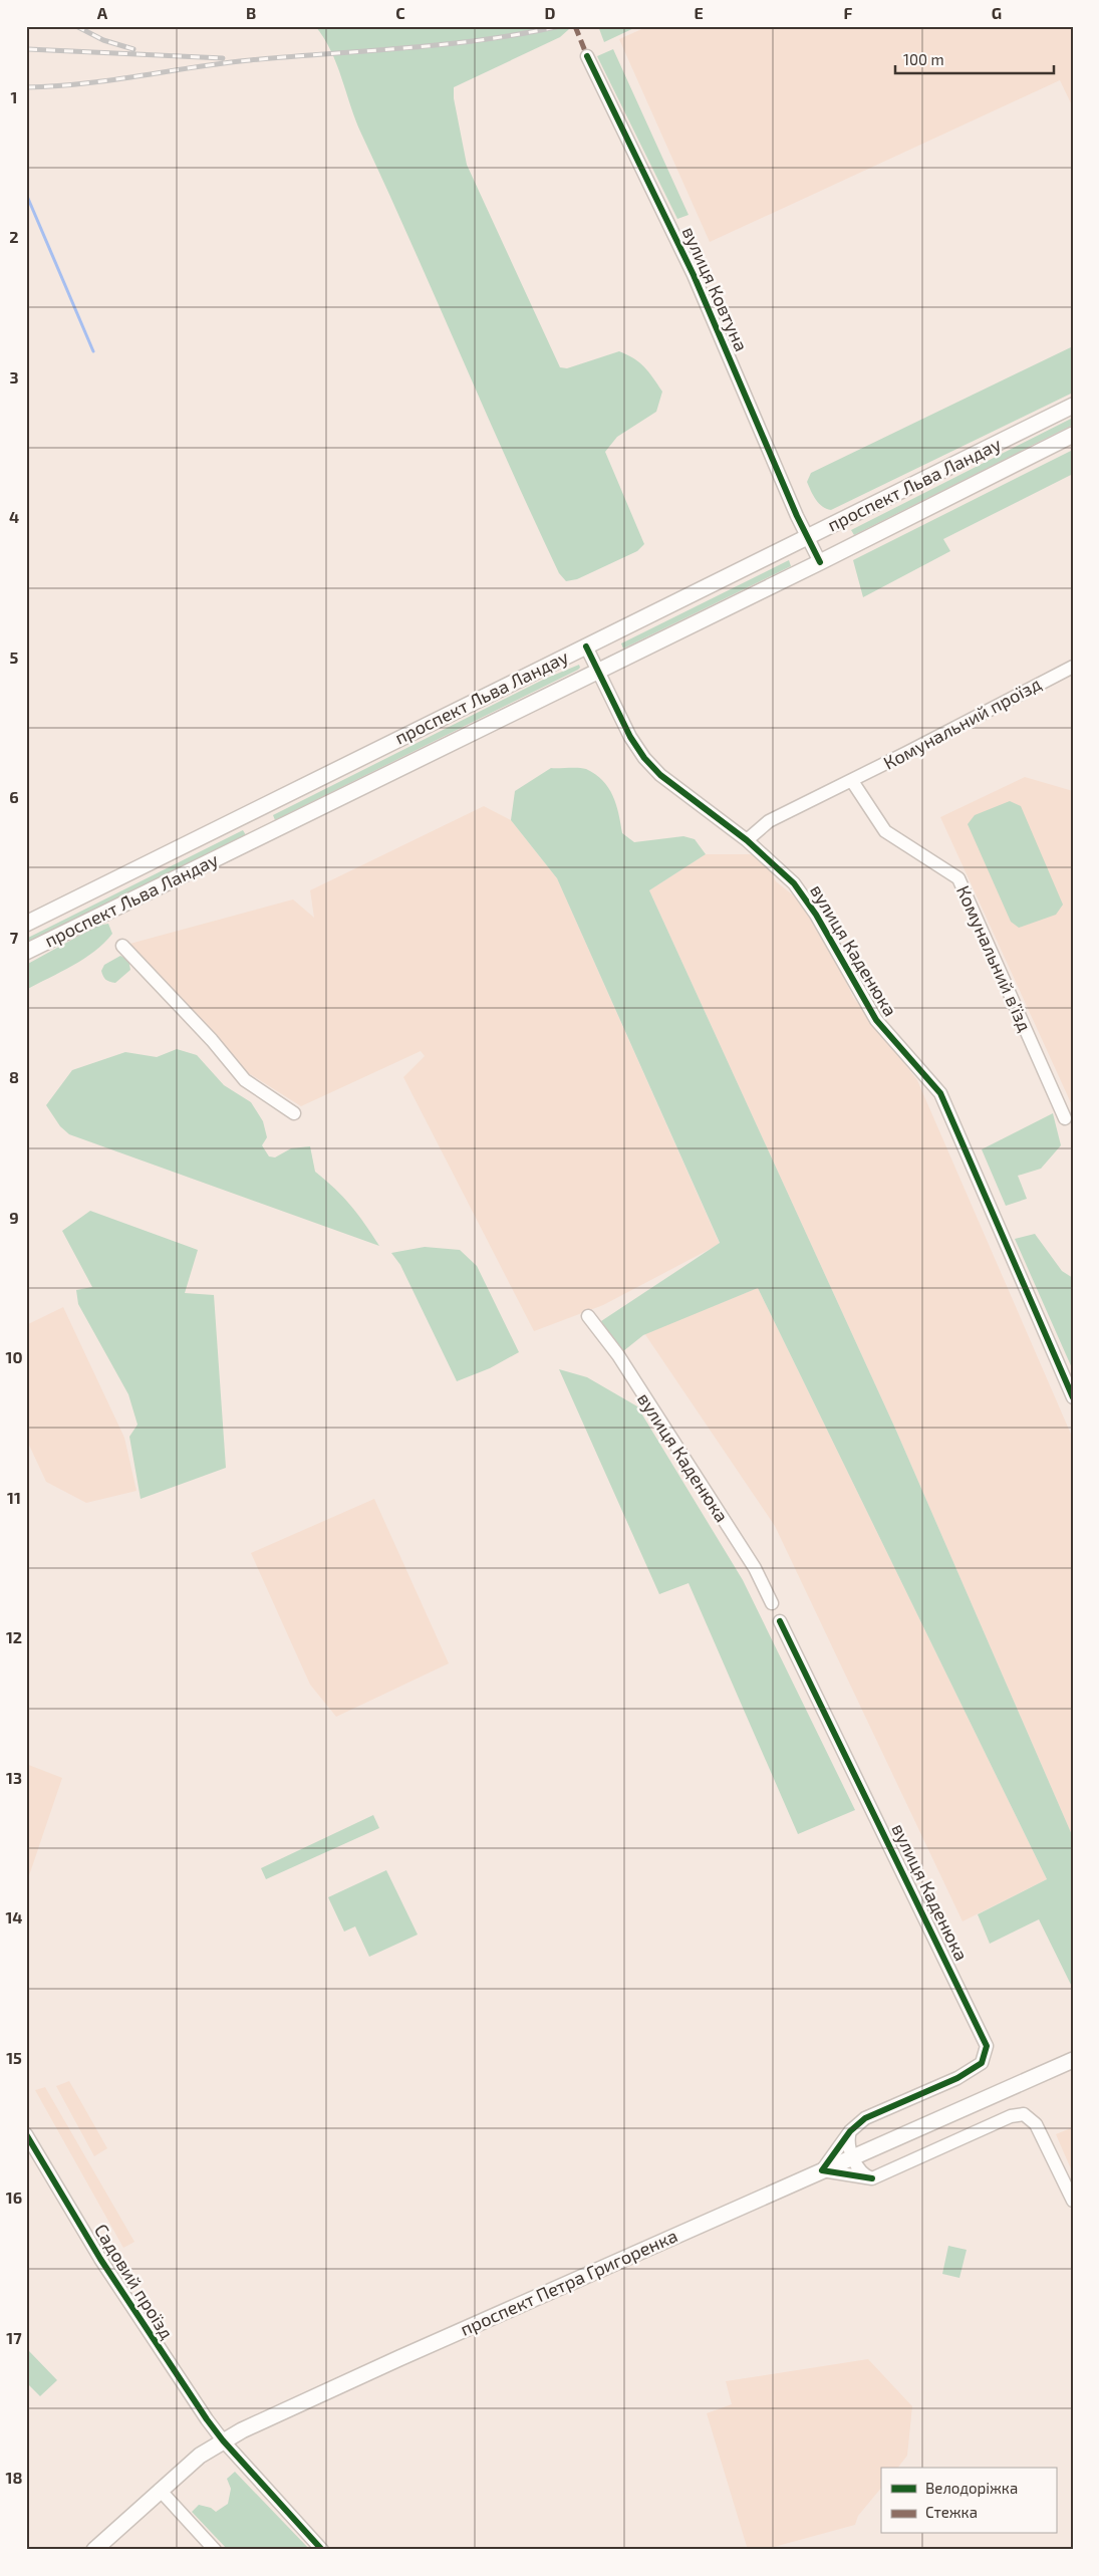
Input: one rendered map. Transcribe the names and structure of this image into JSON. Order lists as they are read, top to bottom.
{
  "streets": {
    "main road": ["проспект Льва Ландау", "проспект Петра Григоренка"],
    "street": [
      "вулиця Ковтуна",
      "Комунальний проїзд",
      "вулиця Каденюка",
      "Комунальний в’їзд",
      "Садовий проїзд"
    ]
  },
  "crossings": [
    ["вулиця Ковтуна", "проспект Льва Ландау"],
    ["проспект Льва Ландау", "вулиця Каденюка"],
    ["Комунальний проїзд", "вулиця Каденюка"],
    ["Комунальний проїзд", "Комунальний в’їзд"],
    ["вулиця Каденюка", "проспект Петра Григоренка"],
    ["Садовий проїзд", "проспект Петра Григоренка"]
  ],
  "legend": ["Велодоріжка", "Стежка"],
  "scale_bar": "100 m",
  "grid": {
    "columns": [
      "A",
      "B",
      "C",
      "D",
      "E",
      "F",
      "G"
    ],
    "rows": [
      "1",
      "2",
      "3",
      "4",
      "5",
      "6",
      "7",
      "8",
      "9",
      "10",
      "11",
      "12",
      "13",
      "14",
      "15",
      "16",
      "17",
      "18"
    ]
  }
}
